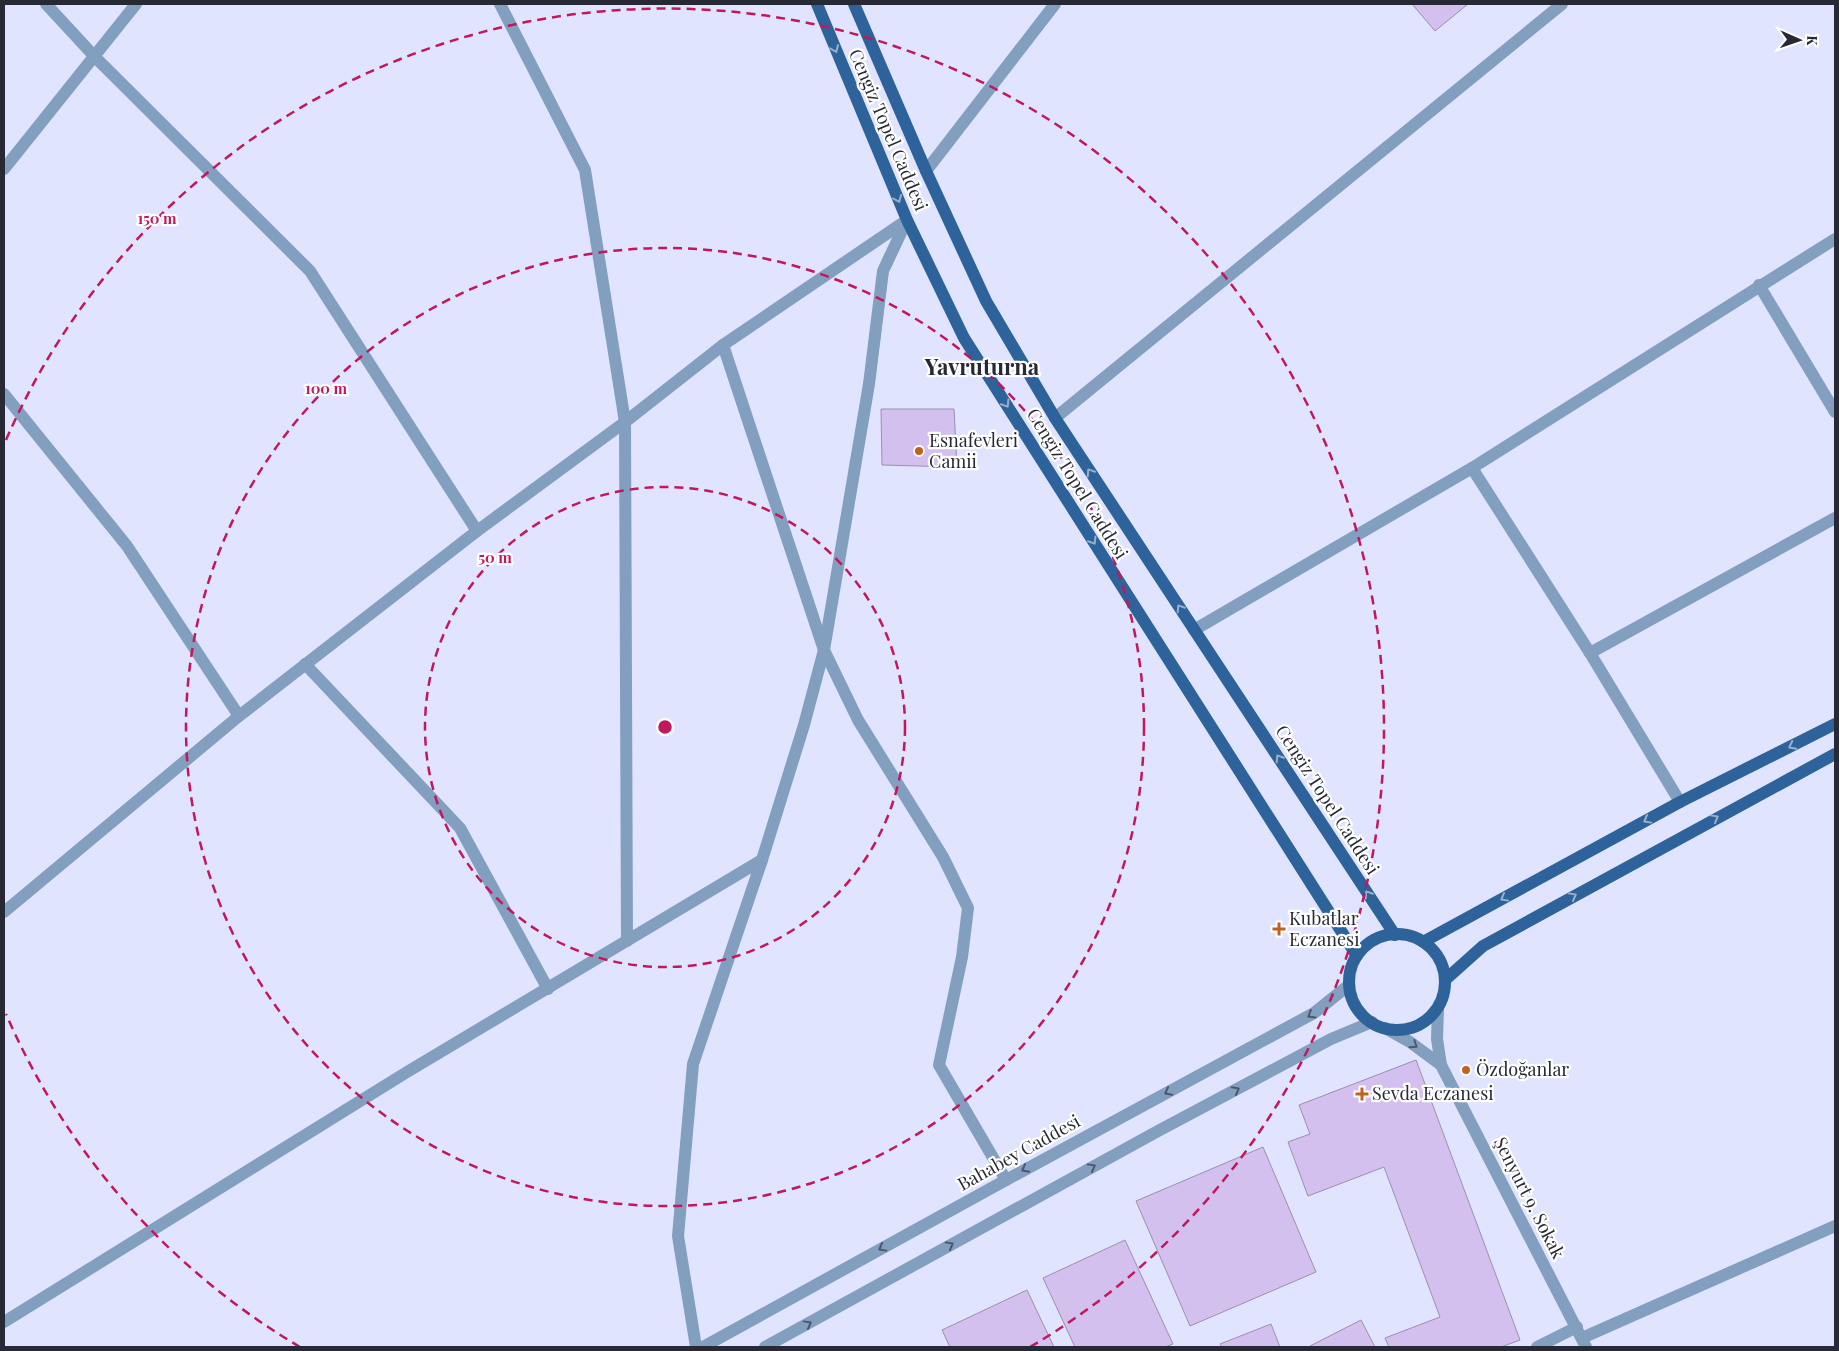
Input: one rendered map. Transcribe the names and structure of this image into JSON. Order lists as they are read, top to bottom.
{
  "streets": {
    "main road": ["Cengiz Topel Caddesi"],
    "street": ["Bahabey Caddesi", "Şenyurt 9. Sokak"]
  },
  "crossings": [
    ["Cengiz Topel Caddesi", "Bahabey Caddesi"]
  ],
  "districts": ["Yavruturna"],
  "places": {
    "other": ["Esnafevleri Camii", "Özdoğanlar"],
    "health": ["Kubatlar Eczanesi", "Sevda Eczanesi"]
  },
  "north": "right",
  "rings": ["150 m", "100 m", "50 m"]
}
